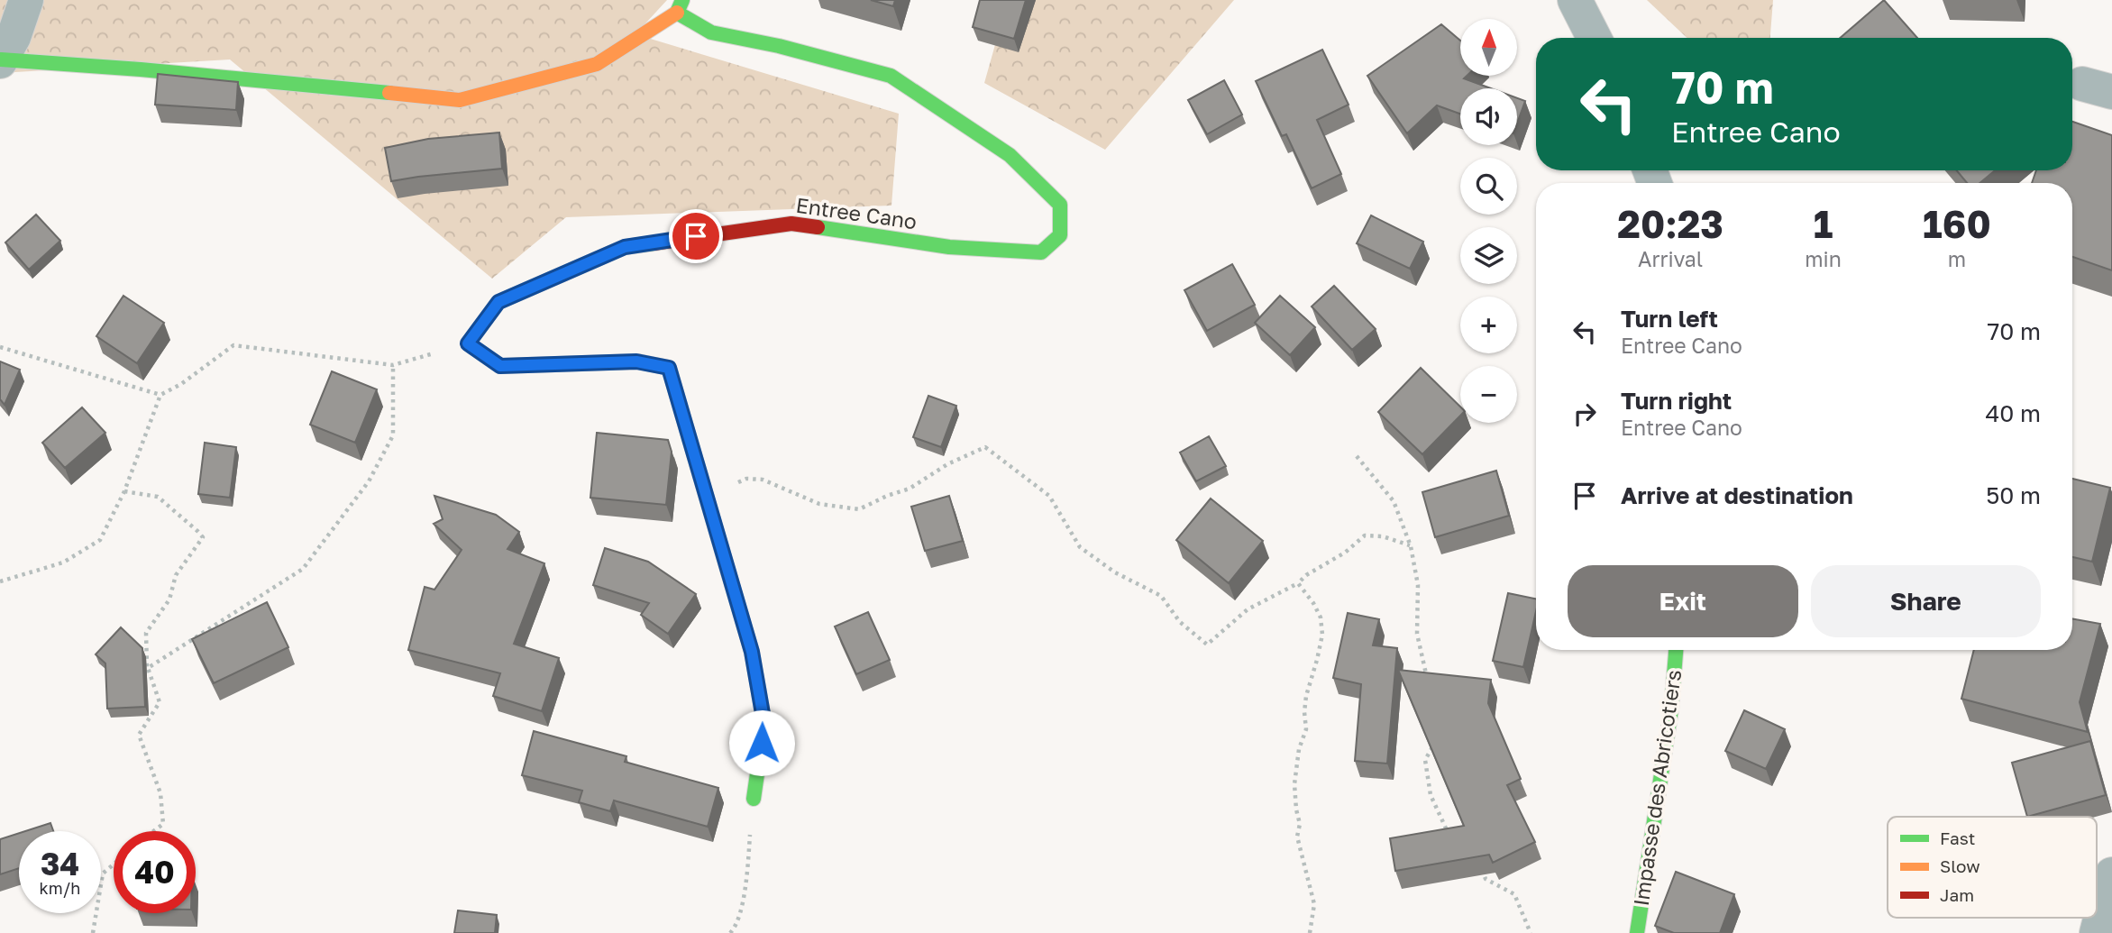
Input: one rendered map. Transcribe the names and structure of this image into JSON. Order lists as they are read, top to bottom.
{
  "streets": {
    "street": ["Entree Cano", "Impasse des Abricotiers"]
  },
  "legend": ["Fast", "Slow", "Jam"],
  "north": "top",
  "page": {
    "map_buttons": ["+", "−"],
    "turn": ["70 m", "Entree Cano"],
    "eta": [
      "20:23",
      "Arrival",
      "1",
      "min",
      "160",
      "m"
    ],
    "list": [
      {
        "name": "Turn left",
        "note": "Entree Cano",
        "value": "70 m"
      },
      {
        "name": "Turn right",
        "note": "Entree Cano",
        "value": "40 m"
      },
      {
        "name": "Arrive at destination",
        "value": "50 m"
      }
    ],
    "buttons": ["Exit", "Share"],
    "speed": "34 km/h",
    "limit": "40"
  }
}
